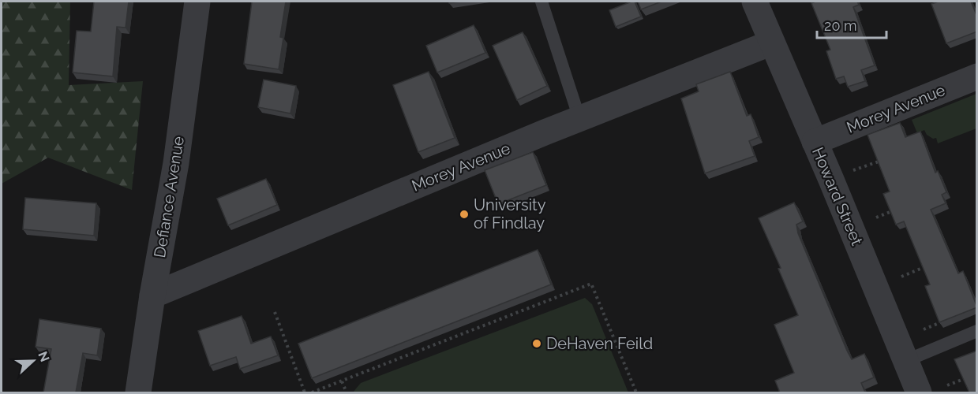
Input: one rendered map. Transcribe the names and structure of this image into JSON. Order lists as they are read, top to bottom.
{
  "streets": {
    "street": ["Morey Avenue", "Howard Street", "Defiance Avenue"]
  },
  "crossings": [
    ["Morey Avenue", "Howard Street"],
    ["Morey Avenue", "Defiance Avenue"]
  ],
  "places": ["University of Findlay", "DeHaven Feild"],
  "scale_bar": "20 m",
  "north": "right"
}
